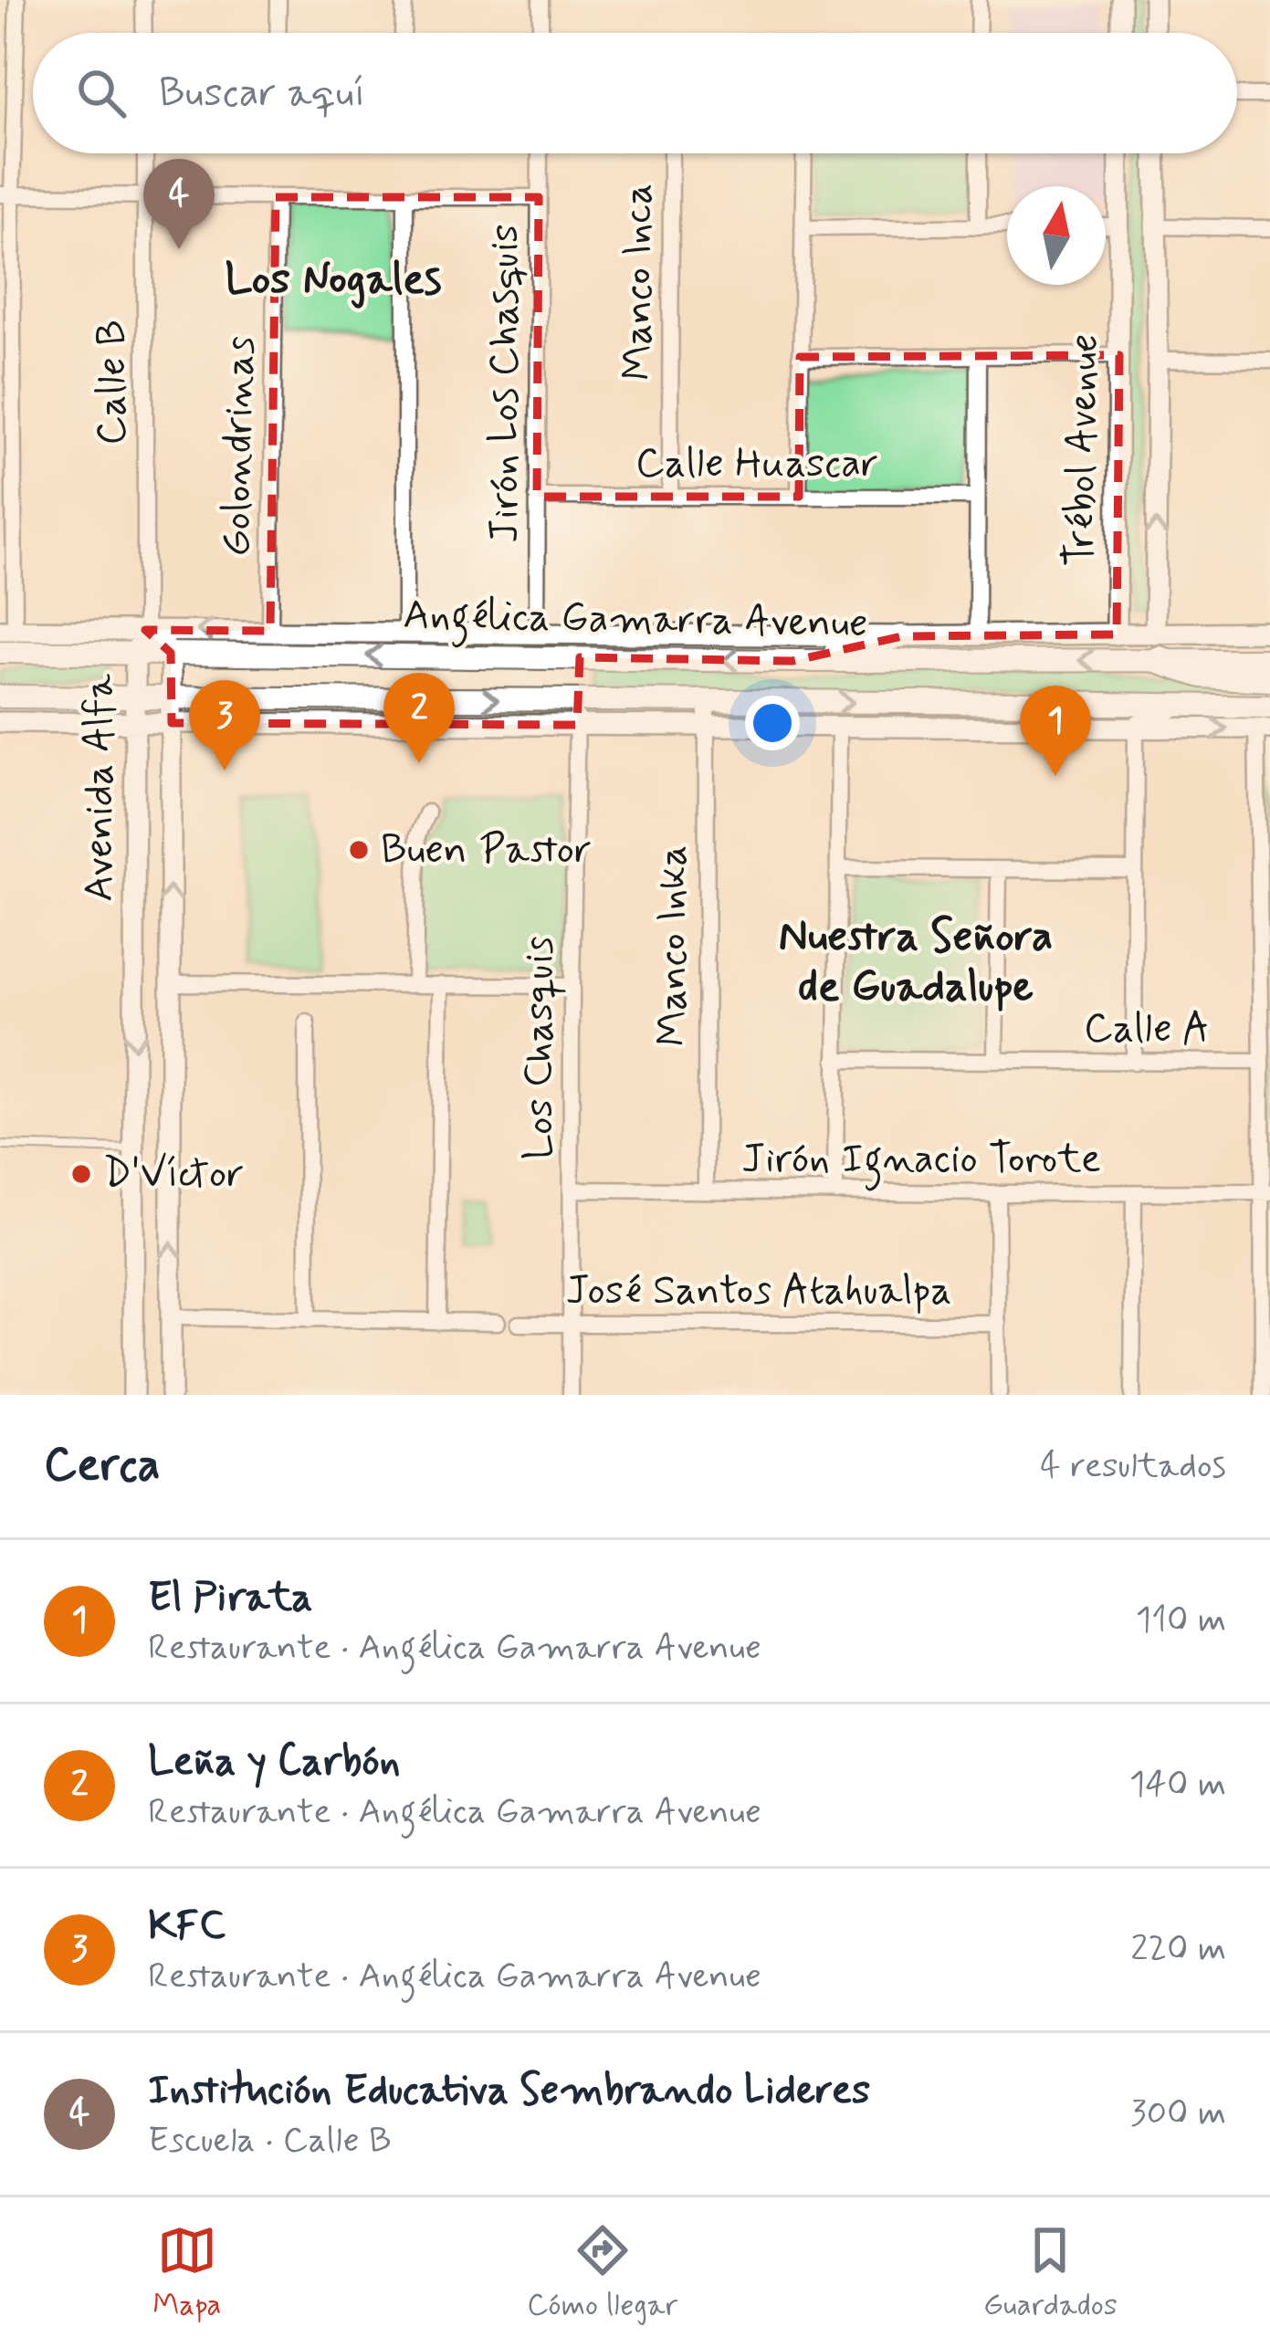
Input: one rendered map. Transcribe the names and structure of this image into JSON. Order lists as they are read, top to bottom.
{
  "streets": {
    "main road": ["Angélica Gamarra Avenue"],
    "street": [
      "Manco Inca",
      "Calle B",
      "Jirón Los Chasquis",
      "Golondrinas",
      "Trébol Avenue",
      "Calle Huascar",
      "Avenida Alfa",
      "Manco Inka",
      "Calle A",
      "Los Chasquis",
      "Jirón Ignacio Torote",
      "José Santos Atahualpa"
    ]
  },
  "crossings": [
    ["Manco Inca", "Calle Huascar"],
    ["Calle B", "Angélica Gamarra Avenue"],
    ["Calle B", "Avenida Alfa"],
    ["Jirón Los Chasquis", "Calle Huascar"],
    ["Jirón Los Chasquis", "Angélica Gamarra Avenue"],
    ["Golondrinas", "Angélica Gamarra Avenue"],
    ["Trébol Avenue", "Angélica Gamarra Avenue"],
    ["Angélica Gamarra Avenue", "Avenida Alfa"],
    ["Angélica Gamarra Avenue", "Manco Inka"],
    ["Angélica Gamarra Avenue", "Los Chasquis"],
    ["Manco Inka", "Jirón Ignacio Torote"],
    ["Los Chasquis", "Jirón Ignacio Torote"],
    ["Los Chasquis", "José Santos Atahualpa"]
  ],
  "districts": ["Los Nogales", "Nuestra Señora de Guadalupe"],
  "places": ["Buen Pastor", "D'Víctor"],
  "north": "top",
  "page": {
    "search": "Buscar aquí",
    "pins": [
      "4",
      "2",
      "3",
      "1"
    ],
    "heading": ["Cerca", "4 resultados"],
    "list": [
      {
        "mark": "1",
        "name": "El Pirata",
        "note": "Restaurante · Angélica Gamarra Avenue",
        "value": "110 m"
      },
      {
        "mark": "2",
        "name": "Leña y Carbón",
        "note": "Restaurante · Angélica Gamarra Avenue",
        "value": "140 m"
      },
      {
        "mark": "3",
        "name": "KFC",
        "note": "Restaurante · Angélica Gamarra Avenue",
        "value": "220 m"
      },
      {
        "mark": "4",
        "name": "Institución Educativa Sembrando Lideres",
        "note": "Escuela · Calle B",
        "value": "300 m"
      }
    ],
    "nav": ["Mapa", "Cómo llegar", "Guardados"]
  }
}
